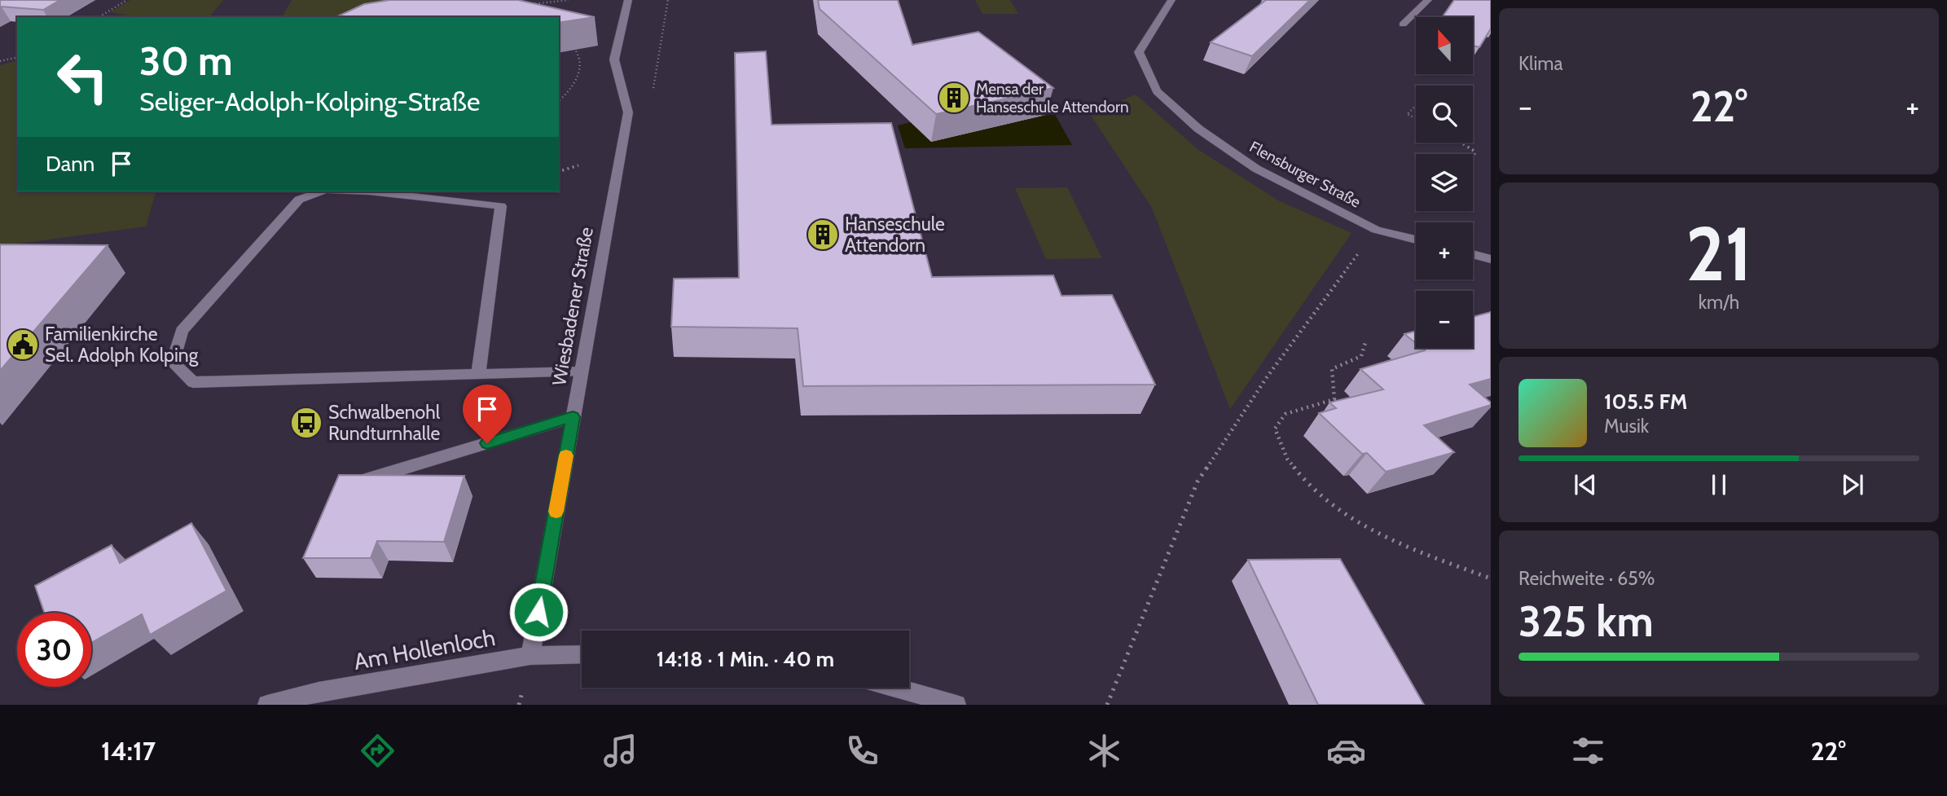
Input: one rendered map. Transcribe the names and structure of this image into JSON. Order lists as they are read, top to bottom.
{
  "streets": {
    "street": ["Flensburger Straße", "Wiesbadener Straße", "Am Hollenloch"]
  },
  "crossings": [
    ["Wiesbadener Straße", "Am Hollenloch"]
  ],
  "places": {
    "building": ["Mensa der Hanseschule Attendorn", "Hanseschule Attendorn"],
    "public building": ["Familienkirche Sel. Adolph Kolping"],
    "bus stop": ["Schwalbenohl Rundturnhalle"]
  },
  "north": "top",
  "page": {
    "tile": [
      "Klima",
      ["21", "km/h"],
      ["Reichweite · 65%", "325 km"]
    ],
    "map_buttons": ["+", "−"],
    "turn": ["30 m", "Seliger-Adolph-Kolping-Straße"],
    "heat": ["−", "22°", "+"],
    "then": "Dann",
    "song": ["105.5 FM", "Musik"],
    "limit": "30",
    "trip": "14:18 · 1 Min. · 40 m",
    "tabs": ["14:17", "22°"]
  }
}
